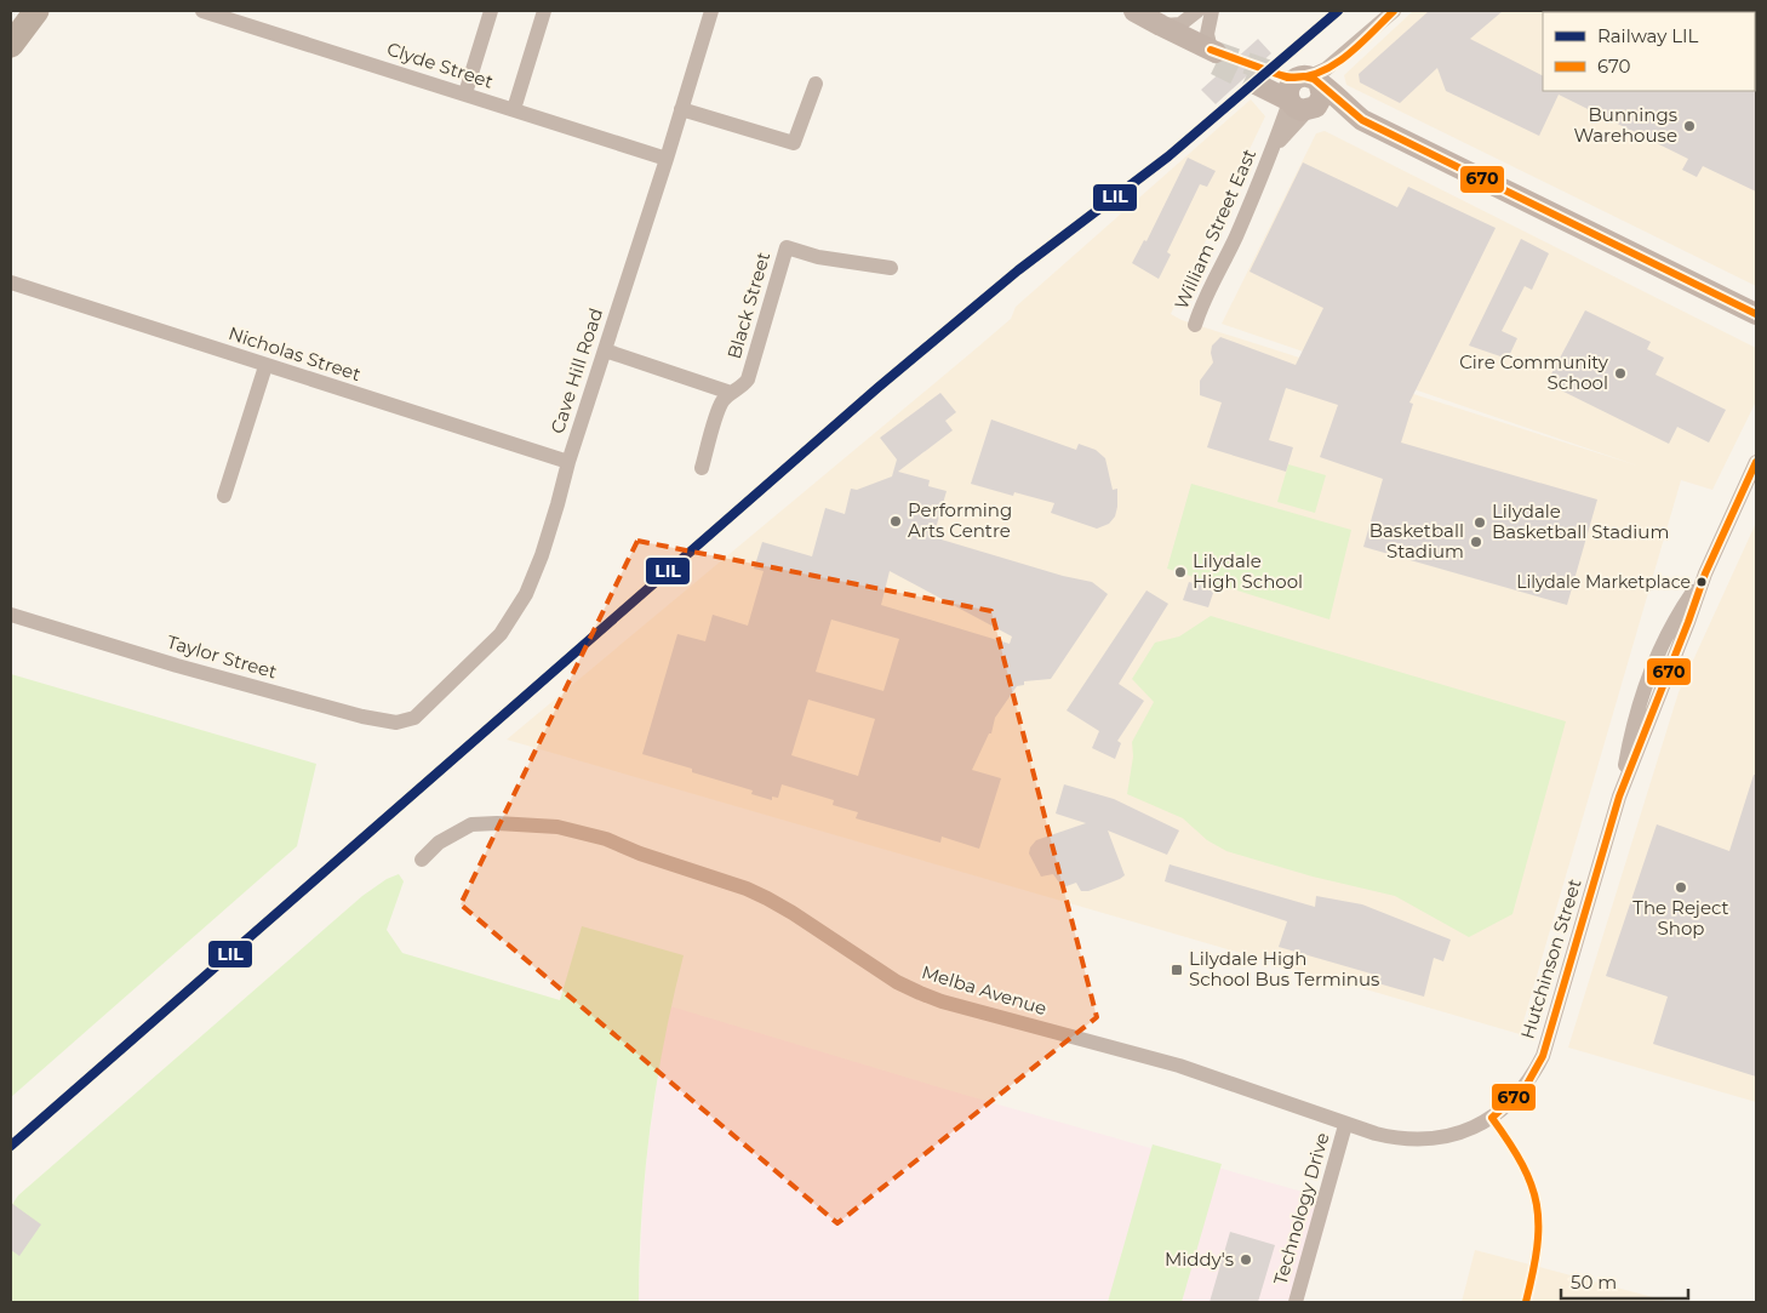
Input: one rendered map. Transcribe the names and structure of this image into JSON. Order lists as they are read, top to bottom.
{
  "streets": {
    "street": [
      "Clyde Street",
      "William Street East",
      "Black Street",
      "Nicholas Street",
      "Cave Hill Road",
      "Taylor Street",
      "Hutchinson Street",
      "Melba Avenue",
      "Technology Drive"
    ]
  },
  "crossings": [
    ["Clyde Street", "Cave Hill Road"],
    ["Nicholas Street", "Cave Hill Road"],
    ["Cave Hill Road", "Taylor Street"],
    ["Hutchinson Street", "Melba Avenue"],
    ["Melba Avenue", "Technology Drive"]
  ],
  "places": {
    "other": [
      "Bunnings Warehouse",
      "Cire Community School",
      "Performing Arts Centre",
      "Lilydale Basketball Stadium",
      "Basketball Stadium",
      "Lilydale High School",
      "Lilydale Marketplace",
      "The Reject Shop",
      "Middy's"
    ],
    "transit": ["Lilydale High School Bus Terminus"]
  },
  "lines": ["rail line LIL", "transit line 670"],
  "legend": ["Railway LIL", "670"],
  "scale_bar": "50 m"
}
